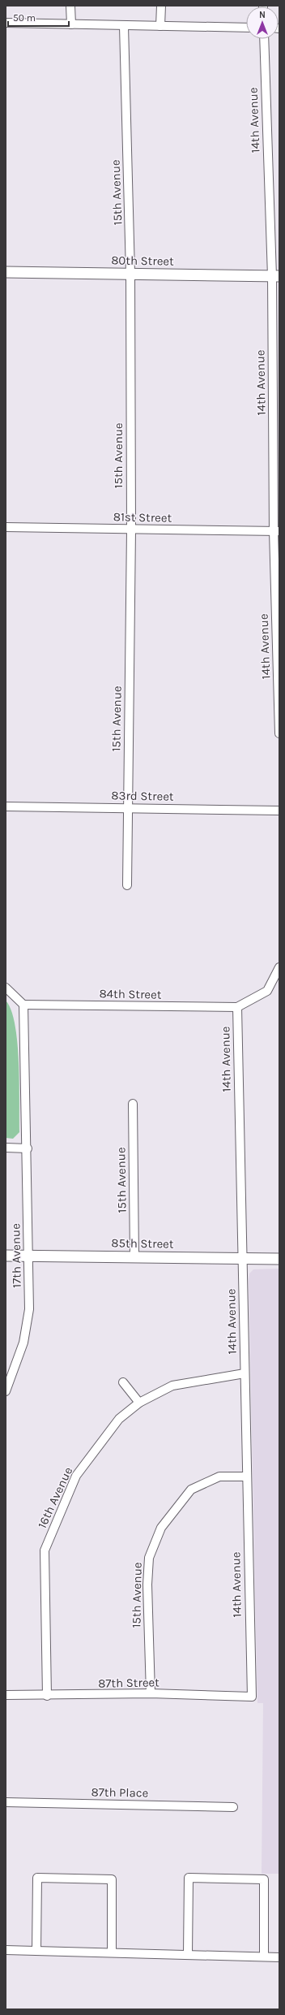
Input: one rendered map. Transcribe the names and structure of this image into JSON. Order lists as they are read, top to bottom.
{
  "streets": {
    "street": [
      "14th Avenue",
      "15th Avenue",
      "80th Street",
      "81st Street",
      "83rd Street",
      "84th Street",
      "85th Street",
      "17th Avenue",
      "16th Avenue",
      "87th Street",
      "87th Place"
    ]
  },
  "crossings": [
    ["14th Avenue", "15th Avenue"],
    ["14th Avenue", "80th Street"],
    ["14th Avenue", "81st Street"],
    ["14th Avenue", "84th Street"],
    ["14th Avenue", "85th Street"],
    ["14th Avenue", "16th Avenue"],
    ["14th Avenue", "87th Street"],
    ["15th Avenue", "80th Street"],
    ["15th Avenue", "81st Street"],
    ["15th Avenue", "83rd Street"],
    ["15th Avenue", "85th Street"],
    ["15th Avenue", "87th Street"],
    ["84th Street", "17th Avenue"],
    ["85th Street", "17th Avenue"],
    ["16th Avenue", "87th Street"]
  ],
  "scale_bar": "50 m",
  "north": "top"
}
